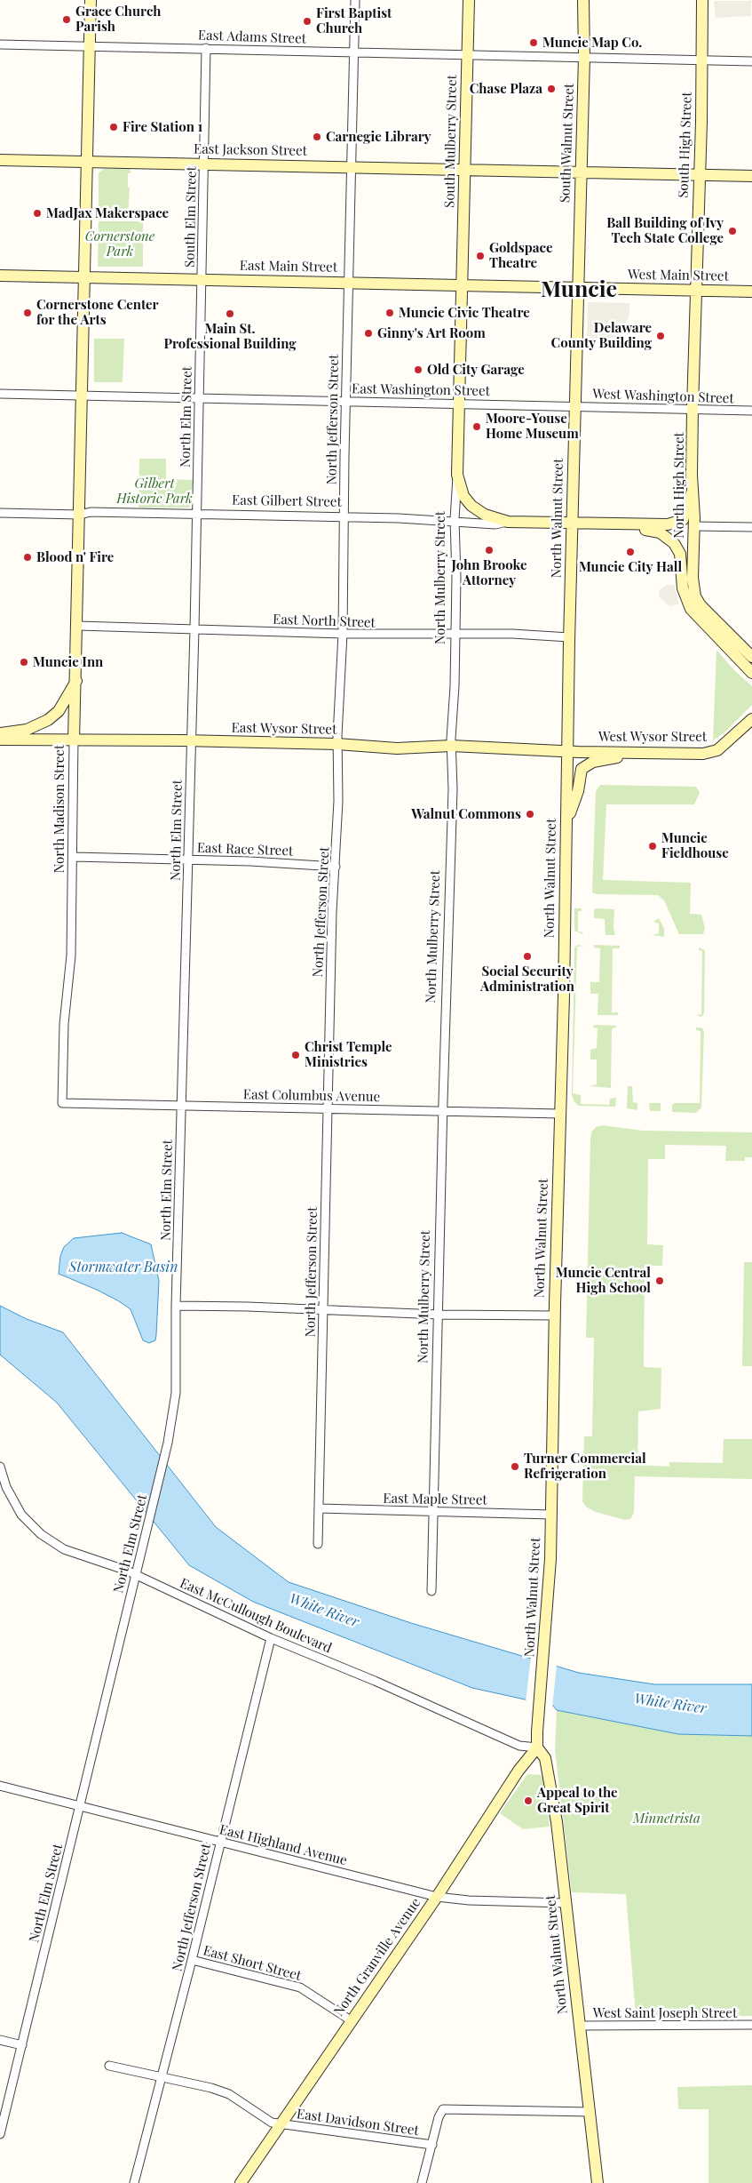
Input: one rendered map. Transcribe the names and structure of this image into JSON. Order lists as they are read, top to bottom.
{
  "streets": {
    "main road": [
      "South Mulberry Street",
      "South Walnut Street",
      "South High Street",
      "East Jackson Street",
      "East Main Street",
      "West Main Street",
      "North High Street",
      "East Gilbert Street",
      "North Walnut Street",
      "North Mulberry Street",
      "East Wysor Street",
      "West Wysor Street",
      "North Madison Street",
      "North Granville Avenue"
    ],
    "street": [
      "East Adams Street",
      "South Elm Street",
      "East Washington Street",
      "West Washington Street",
      "North Elm Street",
      "North Jefferson Street",
      "East North Street",
      "East Race Street",
      "East Columbus Avenue",
      "East Maple Street",
      "East McCullough Boulevard",
      "East Highland Avenue",
      "East Short Street",
      "West Saint Joseph Street",
      "East Davidson Street"
    ]
  },
  "crossings": [
    ["East Adams Street", "South Mulberry Street"],
    ["East Adams Street", "South Walnut Street"],
    ["East Adams Street", "South High Street"],
    ["East Adams Street", "South Elm Street"],
    ["East Adams Street", "North Jefferson Street"],
    ["East Adams Street", "North Madison Street"],
    ["South Mulberry Street", "East Jackson Street"],
    ["South Mulberry Street", "East Main Street"],
    ["South Mulberry Street", "North Mulberry Street"],
    ["South Walnut Street", "East Jackson Street"],
    ["South Walnut Street", "East Main Street"],
    ["South Walnut Street", "West Main Street"],
    ["South Walnut Street", "North Walnut Street"],
    ["South High Street", "East Jackson Street"],
    ["South High Street", "West Main Street"],
    ["South High Street", "North High Street"],
    ["East Jackson Street", "South Elm Street"],
    ["East Jackson Street", "North Jefferson Street"],
    ["East Jackson Street", "North Madison Street"],
    ["South Elm Street", "East Main Street"],
    ["South Elm Street", "North Elm Street"],
    ["East Main Street", "West Main Street"],
    ["East Main Street", "North Elm Street"],
    ["East Main Street", "North Jefferson Street"],
    ["East Main Street", "North Walnut Street"],
    ["East Main Street", "North Mulberry Street"],
    ["East Main Street", "North Madison Street"],
    ["West Main Street", "North High Street"],
    ["West Main Street", "North Walnut Street"],
    ["East Washington Street", "West Washington Street"],
    ["East Washington Street", "North Elm Street"],
    ["East Washington Street", "North Jefferson Street"],
    ["East Washington Street", "North Walnut Street"],
    ["East Washington Street", "North Mulberry Street"],
    ["East Washington Street", "North Madison Street"],
    ["West Washington Street", "North High Street"],
    ["West Washington Street", "North Walnut Street"],
    ["North Elm Street", "East Gilbert Street"],
    ["North Elm Street", "East North Street"],
    ["North Elm Street", "East Wysor Street"],
    ["North Elm Street", "East Race Street"],
    ["North Elm Street", "East Columbus Avenue"],
    ["North Elm Street", "East McCullough Boulevard"],
    ["North Elm Street", "East Highland Avenue"],
    ["North Jefferson Street", "East Gilbert Street"],
    ["North Jefferson Street", "East North Street"],
    ["North Jefferson Street", "East Wysor Street"],
    ["North Jefferson Street", "East Race Street"],
    ["North Jefferson Street", "East Columbus Avenue"],
    ["North Jefferson Street", "East Maple Street"],
    ["North Jefferson Street", "East McCullough Boulevard"],
    ["North Jefferson Street", "East Highland Avenue"],
    ["North Jefferson Street", "East Short Street"],
    ["North Jefferson Street", "East Davidson Street"],
    ["North High Street", "East Gilbert Street"],
    ["East Gilbert Street", "North Walnut Street"],
    ["East Gilbert Street", "North Mulberry Street"],
    ["East Gilbert Street", "North Madison Street"],
    ["North Walnut Street", "East North Street"],
    ["North Walnut Street", "East Wysor Street"],
    ["North Walnut Street", "West Wysor Street"],
    ["North Walnut Street", "East Columbus Avenue"],
    ["North Walnut Street", "East Maple Street"],
    ["North Walnut Street", "East McCullough Boulevard"],
    ["North Walnut Street", "East Highland Avenue"],
    ["North Walnut Street", "North Granville Avenue"],
    ["North Walnut Street", "West Saint Joseph Street"],
    ["North Mulberry Street", "East North Street"],
    ["North Mulberry Street", "East Wysor Street"],
    ["North Mulberry Street", "East Columbus Avenue"],
    ["North Mulberry Street", "East Maple Street"],
    ["East North Street", "North Madison Street"],
    ["East Wysor Street", "West Wysor Street"],
    ["East Wysor Street", "North Madison Street"],
    ["North Madison Street", "East Race Street"],
    ["North Madison Street", "East Columbus Avenue"],
    ["East McCullough Boulevard", "North Granville Avenue"],
    ["East Highland Avenue", "North Granville Avenue"],
    ["North Granville Avenue", "East Short Street"],
    ["North Granville Avenue", "East Davidson Street"]
  ],
  "districts": ["Muncie"],
  "water": ["Stormwater Basin", "White River"],
  "parks": ["Cornerstone Park", "Gilbert Historic Park", "Minnetrista"],
  "places": [
    "Grace Church Parish",
    "First Baptist Church",
    "Muncie Map Co.",
    "Chase Plaza",
    "Fire Station 1",
    "Carnegie Library",
    "MadJax Makerspace",
    "Ball Building of Ivy Tech State College",
    "Goldspace Theatre",
    "Cornerstone Center for the Arts",
    "Muncie Civic Theatre",
    "Main St. Professional Building",
    "Ginny's Art Room",
    "Delaware County Building",
    "Old City Garage",
    "Moore-Youse Home Museum",
    "John Brooke Attorney",
    "Muncie City Hall",
    "Blood n' Fire",
    "Muncie Inn",
    "Walnut Commons",
    "Muncie Fieldhouse",
    "Social Security Administration",
    "Christ Temple Ministries",
    "Muncie Central High School",
    "Turner Commercial Refrigeration",
    "Appeal to the Great Spirit"
  ]
}
